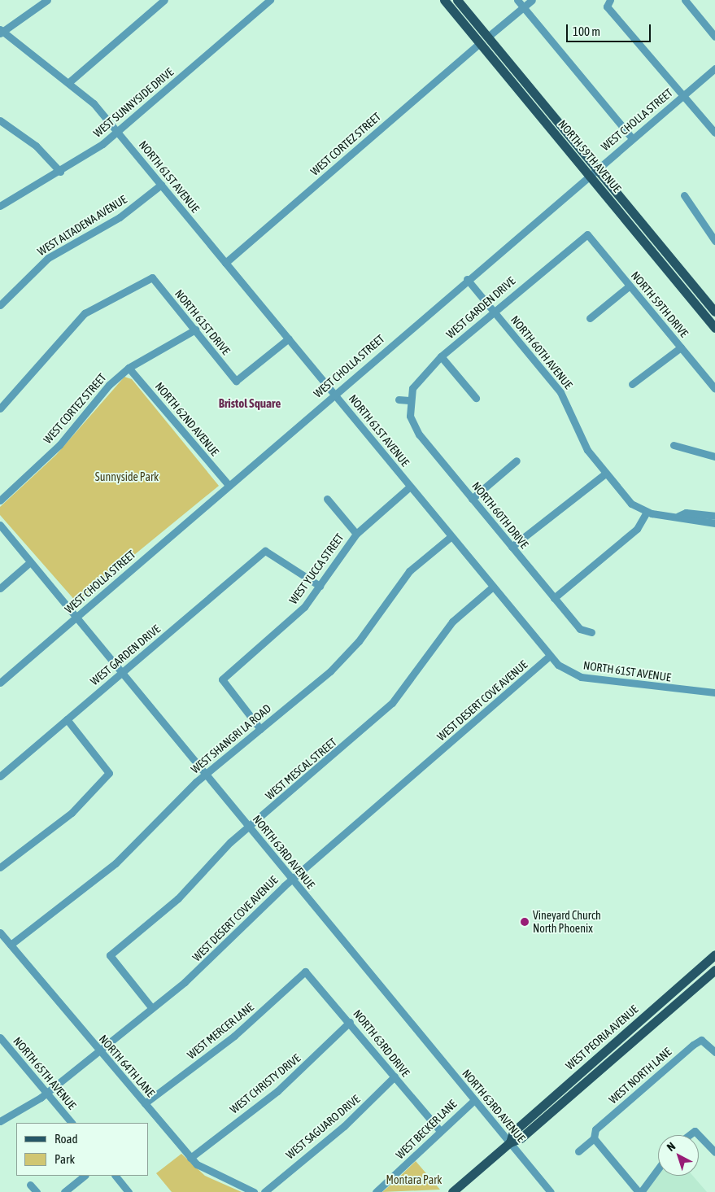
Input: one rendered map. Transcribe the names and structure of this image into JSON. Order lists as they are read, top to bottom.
{
  "streets": {
    "main road": ["NORTH 59TH AVENUE", "WEST PEORIA AVENUE"],
    "street": [
      "WEST SUNNYSIDE DRIVE",
      "WEST CHOLLA STREET",
      "WEST CORTEZ STREET",
      "NORTH 61ST AVENUE",
      "WEST ALTADENA AVENUE",
      "NORTH 59TH DRIVE",
      "WEST GARDEN DRIVE",
      "NORTH 61ST DRIVE",
      "NORTH 60TH AVENUE",
      "NORTH 62ND AVENUE",
      "NORTH 60TH DRIVE",
      "WEST YUCCA STREET",
      "WEST DESERT COVE AVENUE",
      "WEST SHANGRI LA ROAD",
      "WEST MESCAL STREET",
      "NORTH 63RD AVENUE",
      "WEST MERCER LANE",
      "NORTH 63RD DRIVE",
      "NORTH 64TH LANE",
      "NORTH 65TH AVENUE",
      "WEST NORTH LANE",
      "WEST CHRISTY DRIVE",
      "WEST SAGUARO DRIVE",
      "WEST BECKER LANE"
    ]
  },
  "crossings": [
    ["WEST SUNNYSIDE DRIVE", "NORTH 61ST AVENUE"],
    ["WEST CHOLLA STREET", "NORTH 59TH AVENUE"],
    ["WEST CHOLLA STREET", "NORTH 61ST AVENUE"],
    ["WEST CHOLLA STREET", "NORTH 60TH AVENUE"],
    ["WEST CHOLLA STREET", "NORTH 62ND AVENUE"],
    ["WEST CHOLLA STREET", "NORTH 63RD AVENUE"],
    ["WEST CORTEZ STREET", "NORTH 59TH AVENUE"],
    ["WEST CORTEZ STREET", "NORTH 61ST AVENUE"],
    ["WEST CORTEZ STREET", "NORTH 61ST DRIVE"],
    ["WEST CORTEZ STREET", "NORTH 62ND AVENUE"],
    ["NORTH 61ST AVENUE", "WEST ALTADENA AVENUE"],
    ["NORTH 61ST AVENUE", "NORTH 61ST DRIVE"],
    ["NORTH 61ST AVENUE", "WEST YUCCA STREET"],
    ["NORTH 61ST AVENUE", "WEST DESERT COVE AVENUE"],
    ["NORTH 61ST AVENUE", "WEST SHANGRI LA ROAD"],
    ["NORTH 61ST AVENUE", "WEST MESCAL STREET"],
    ["NORTH 59TH DRIVE", "WEST GARDEN DRIVE"],
    ["WEST GARDEN DRIVE", "NORTH 60TH AVENUE"],
    ["WEST GARDEN DRIVE", "NORTH 60TH DRIVE"],
    ["WEST GARDEN DRIVE", "WEST YUCCA STREET"],
    ["WEST GARDEN DRIVE", "NORTH 63RD AVENUE"],
    ["WEST YUCCA STREET", "WEST SHANGRI LA ROAD"],
    ["WEST DESERT COVE AVENUE", "WEST MESCAL STREET"],
    ["WEST DESERT COVE AVENUE", "NORTH 63RD AVENUE"],
    ["WEST DESERT COVE AVENUE", "NORTH 64TH LANE"],
    ["WEST DESERT COVE AVENUE", "NORTH 65TH AVENUE"],
    ["WEST SHANGRI LA ROAD", "NORTH 63RD AVENUE"],
    ["WEST SHANGRI LA ROAD", "NORTH 64TH LANE"],
    ["WEST MESCAL STREET", "NORTH 63RD AVENUE"],
    ["NORTH 63RD AVENUE", "WEST PEORIA AVENUE"],
    ["NORTH 63RD AVENUE", "WEST BECKER LANE"],
    ["WEST MERCER LANE", "NORTH 63RD DRIVE"],
    ["WEST MERCER LANE", "NORTH 64TH LANE"],
    ["NORTH 63RD DRIVE", "WEST CHRISTY DRIVE"],
    ["NORTH 63RD DRIVE", "WEST SAGUARO DRIVE"],
    ["NORTH 63RD DRIVE", "WEST BECKER LANE"],
    ["NORTH 64TH LANE", "WEST CHRISTY DRIVE"]
  ],
  "districts": ["Bristol Square"],
  "parks": ["Sunnyside Park", "Montara Park"],
  "places": ["Vineyard Church North Phoenix"],
  "legend": ["Road", "Park"],
  "scale_bar": "100 m",
  "north": "top left"
}
